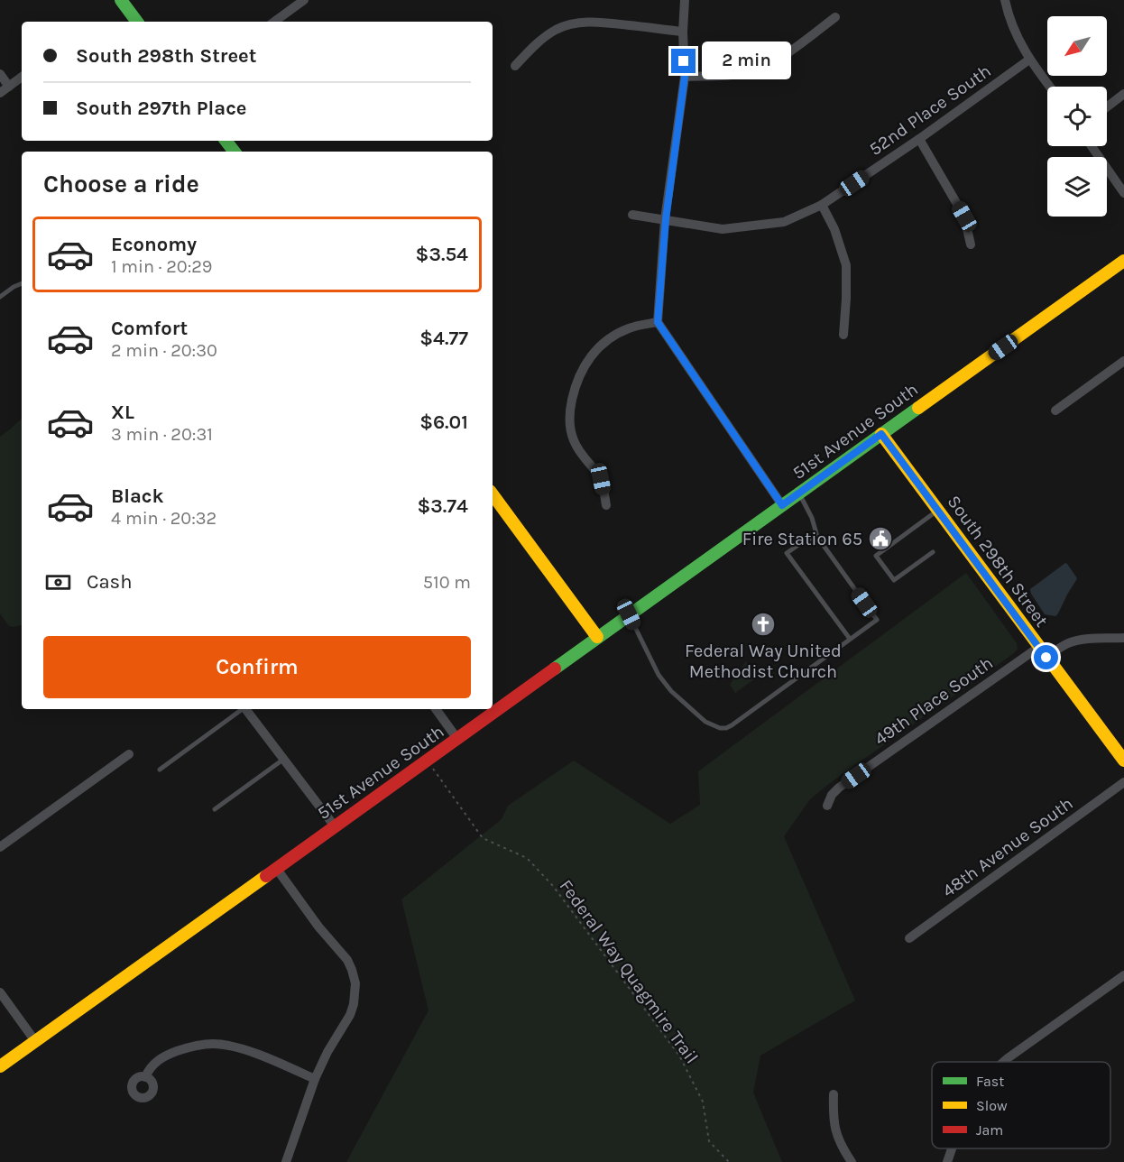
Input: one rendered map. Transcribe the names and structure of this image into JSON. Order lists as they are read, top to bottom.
{
  "streets": {
    "main road": ["51st Avenue South", "South 298th Street"],
    "street": ["52nd Place South", "49th Place South", "48th Avenue South"],
    "path": ["Federal Way Quagmire Trail"]
  },
  "crossings": [
    ["51st Avenue South", "South 298th Street"],
    ["51st Avenue South", "Federal Way Quagmire Trail"],
    ["South 298th Street", "49th Place South"]
  ],
  "places": {
    "public building": ["Fire Station 65"],
    "church": ["Federal Way United Methodist Church"]
  },
  "legend": ["Fast", "Slow", "Jam"],
  "north": "bottom left",
  "page": {
    "banner": ["South 298th Street", "South 297th Place"],
    "bubble": "2 min",
    "heading": "Choose a ride",
    "list": [
      {
        "name": "Economy",
        "note": "1 min · 20:29",
        "value": "$3.54"
      },
      {
        "name": "Comfort",
        "note": "2 min · 20:30",
        "value": "$4.77"
      },
      {
        "name": "XL",
        "note": "3 min · 20:31",
        "value": "$6.01"
      },
      {
        "name": "Black",
        "note": "4 min · 20:32",
        "value": "$3.74"
      }
    ],
    "pay": ["Cash", "510 m"],
    "buttons": "Confirm"
  }
}
